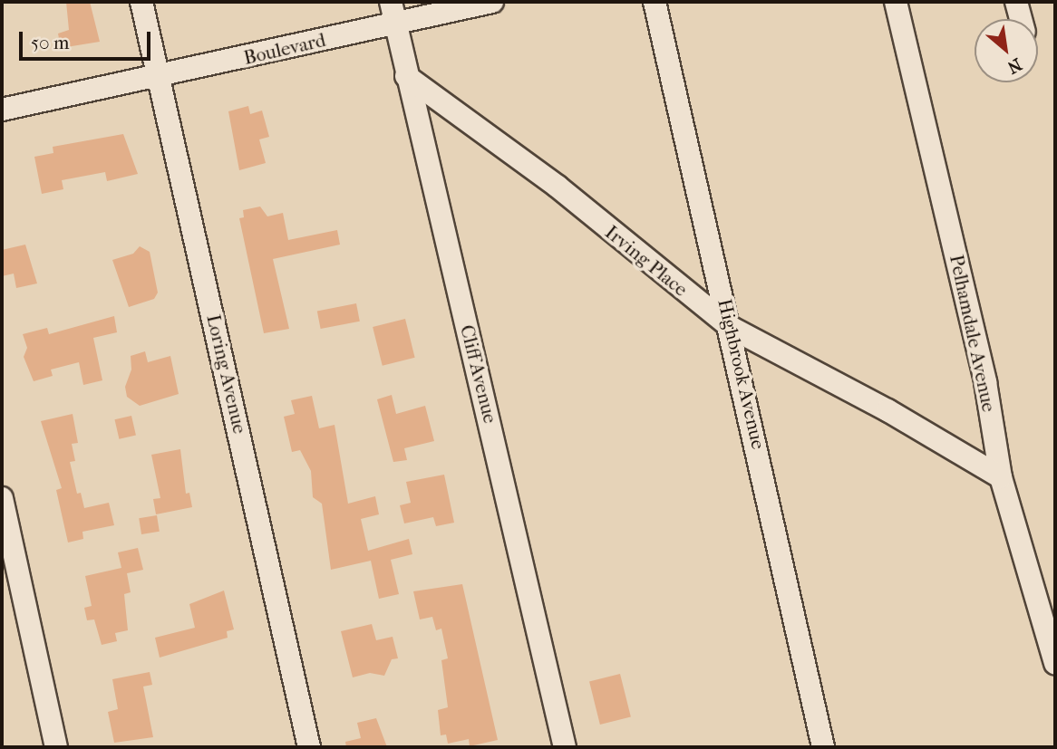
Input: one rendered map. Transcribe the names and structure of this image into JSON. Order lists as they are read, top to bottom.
{
  "streets": {
    "street": [
      "Boulevard",
      "Irving Place",
      "Pelhamdale Avenue",
      "Loring Avenue",
      "Cliff Avenue",
      "Highbrook Avenue"
    ]
  },
  "crossings": [
    ["Boulevard", "Loring Avenue"],
    ["Boulevard", "Cliff Avenue"],
    ["Irving Place", "Pelhamdale Avenue"],
    ["Irving Place", "Cliff Avenue"],
    ["Irving Place", "Highbrook Avenue"]
  ],
  "scale_bar": "50 m",
  "north": "bottom right"
}
